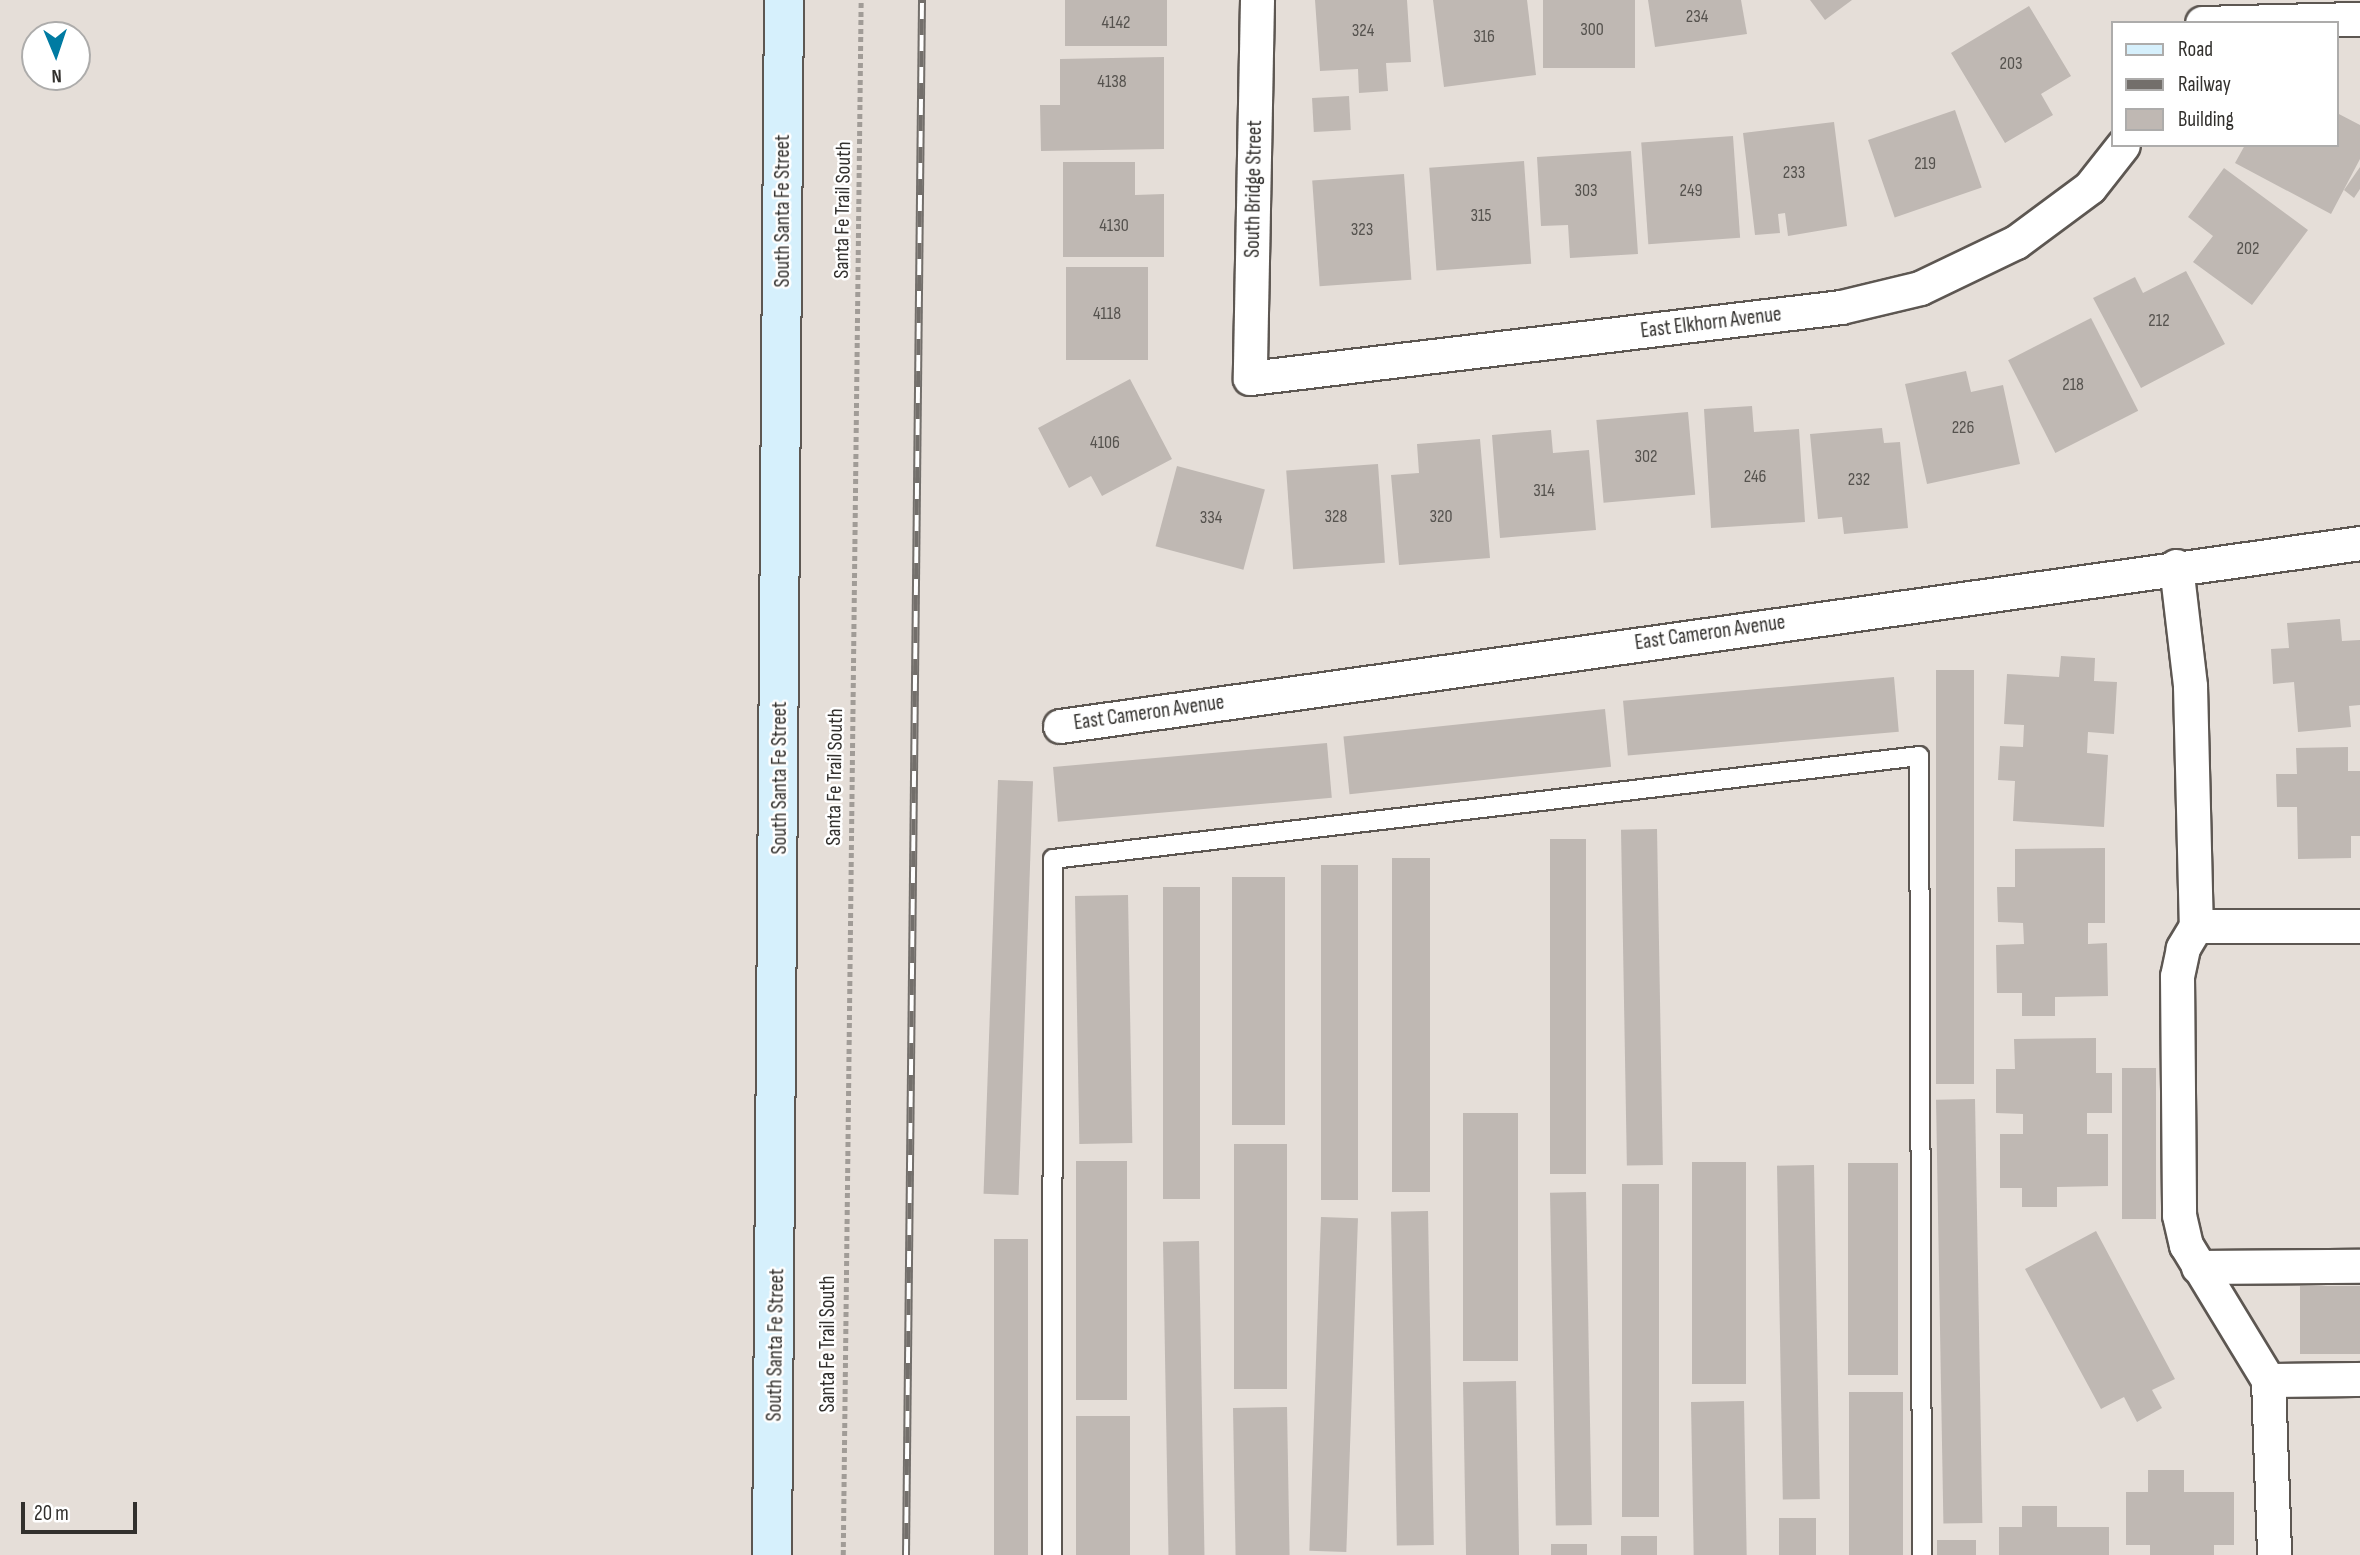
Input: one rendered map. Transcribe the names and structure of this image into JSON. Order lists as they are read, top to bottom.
{
  "streets": {
    "street": [
      "South Bridge Street",
      "South Santa Fe Street",
      "East Elkhorn Avenue",
      "East Cameron Avenue"
    ],
    "path": ["Santa Fe Trail South"]
  },
  "crossings": [
    ["South Bridge Street", "East Elkhorn Avenue"]
  ],
  "house_numbers": [
    "234",
    "4142",
    "300",
    "324",
    "316",
    "203",
    "4138",
    "219",
    "233",
    "303",
    "249",
    "315",
    "4130",
    "323",
    "202",
    "4118",
    "212",
    "218",
    "226",
    "4106",
    "302",
    "246",
    "232",
    "314",
    "328",
    "320",
    "334"
  ],
  "legend": ["Road", "Railway", "Building"],
  "scale_bar": "20 m",
  "north": "bottom"
}
